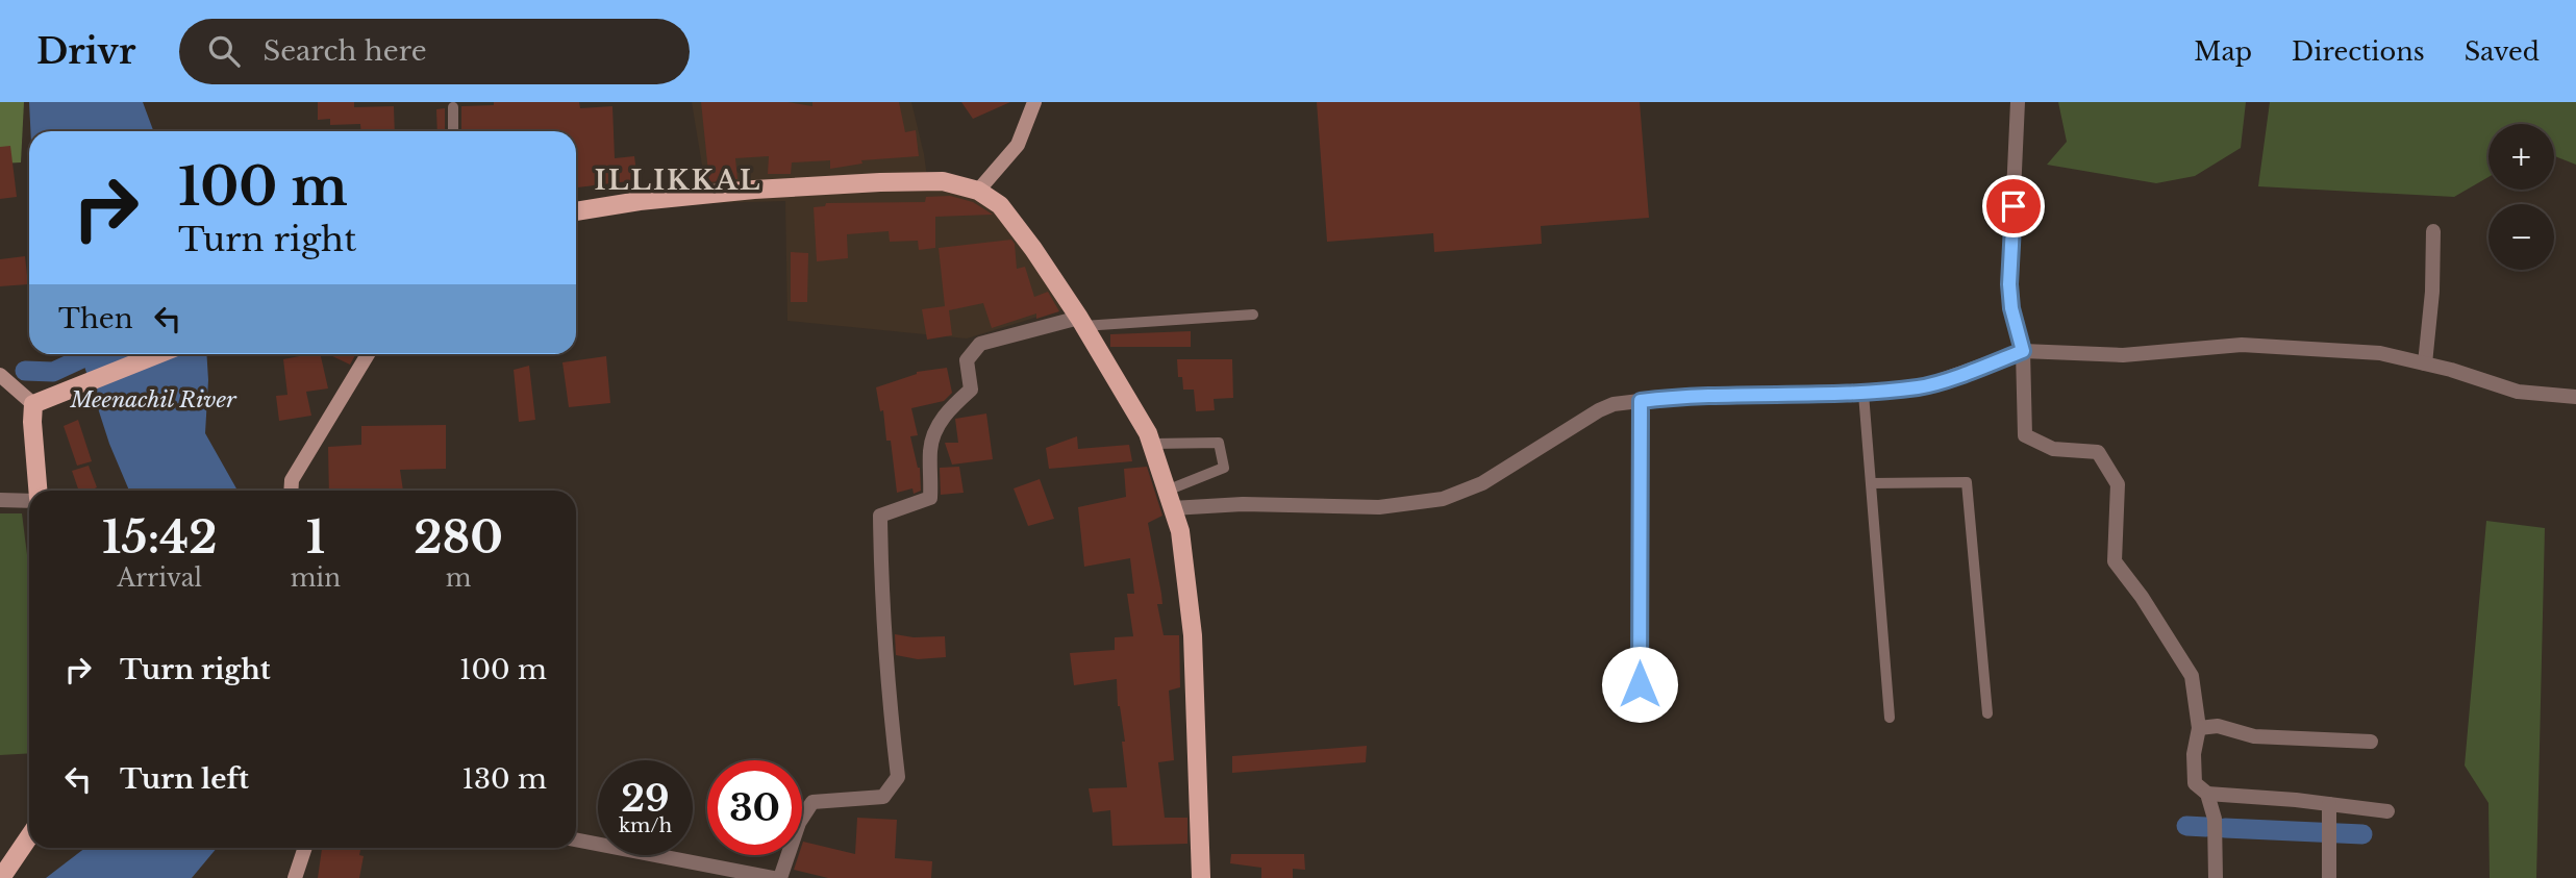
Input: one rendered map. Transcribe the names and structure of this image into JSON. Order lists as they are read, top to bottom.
{
  "districts": ["ILLIKKAL"],
  "water": ["Meenachil River"],
  "page": {
    "header": "Drivr",
    "search": "Search here",
    "nav": ["Map", "Directions", "Saved"],
    "map_buttons": ["+", "−"],
    "turn": ["100 m", "Turn right"],
    "then": "Then",
    "eta": [
      "15:42",
      "Arrival",
      "1",
      "min",
      "280",
      "m"
    ],
    "list": [
      {
        "name": "Turn right",
        "value": "100 m"
      },
      {
        "name": "Turn left",
        "value": "130 m"
      }
    ],
    "speed": "29 km/h",
    "limit": "30"
  }
}
